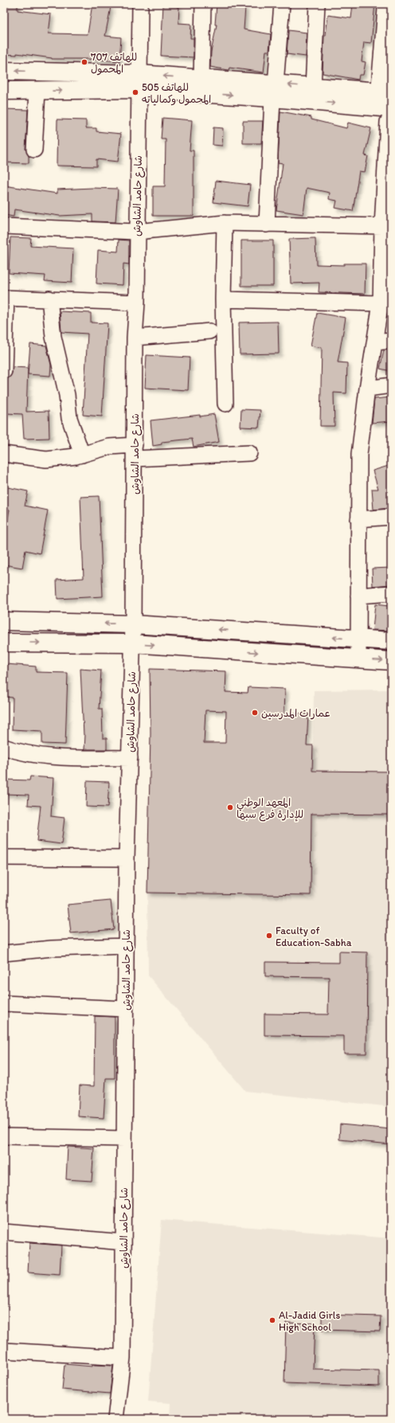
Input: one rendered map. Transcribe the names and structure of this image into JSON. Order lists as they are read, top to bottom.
{
  "streets": {
    "street": ["شارع حامد الشاوش"]
  },
  "places": [
    "707 للهاتف المحمول",
    "505 للهاتف المحمول وكمالياته",
    "عمارات المدرسين",
    "المعهد الوطني للإدارة فرع سبها",
    "Faculty of Education-Sabha",
    "Al-Jadid Girls High School"
  ]
}
